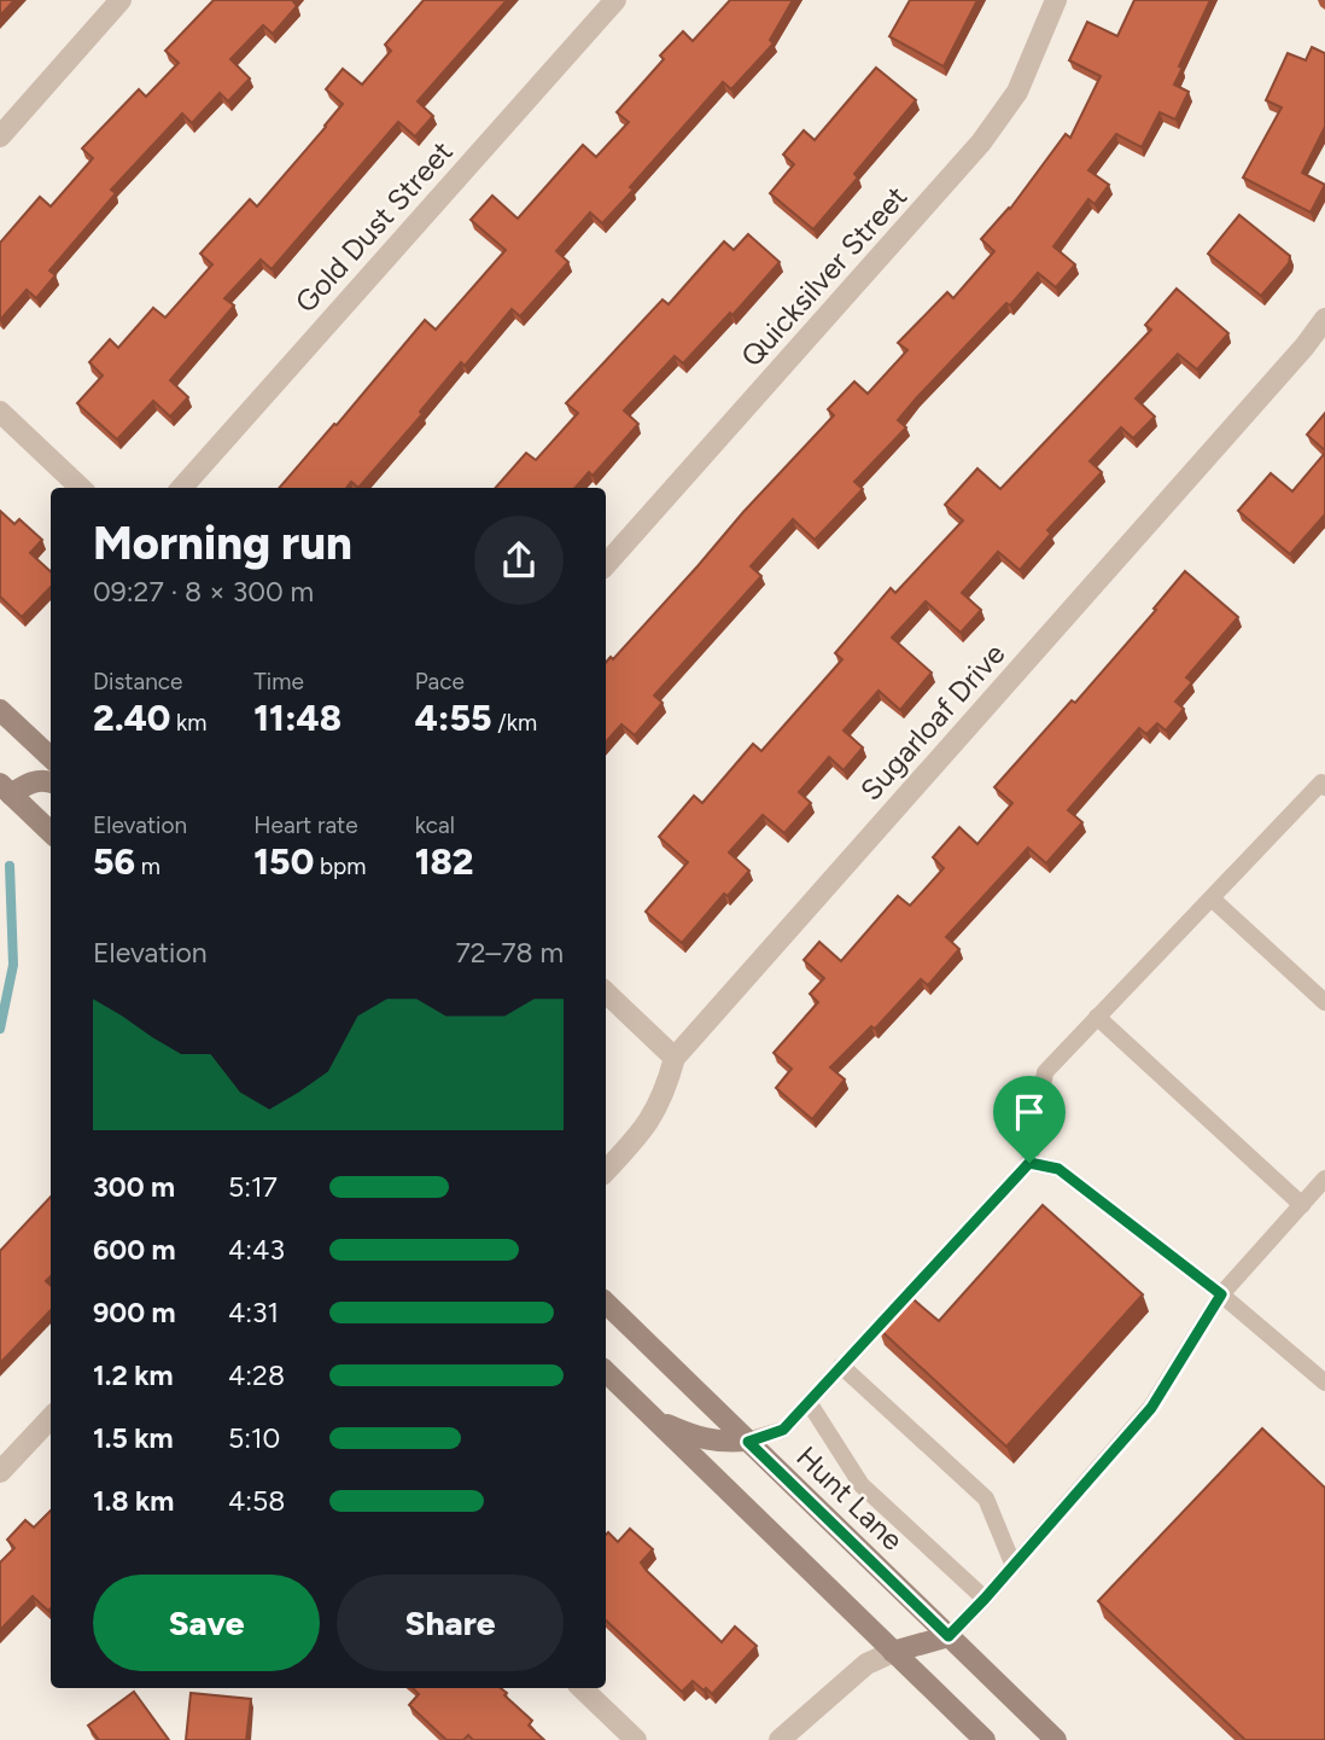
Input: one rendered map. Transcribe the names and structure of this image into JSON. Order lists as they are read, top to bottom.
{
  "streets": {
    "main road": ["Hunt Lane"],
    "street": ["Gold Dust Street", "Quicksilver Street", "Sugarloaf Drive"]
  },
  "page": {
    "heading": ["Morning run", "09:27 · 8 × 300 m"],
    "stats": [
      ["Distance", "2.40 km"],
      ["Time", "11:48"],
      ["Pace", "4:55 /km"],
      ["Elevation", "56 m"],
      ["Heart rate", "150 bpm"],
      ["kcal", "182"]
    ],
    "chart": ["Elevation", "72–78 m"],
    "list": [
      {
        "name": "300 m",
        "note": "5:17"
      },
      {
        "name": "600 m",
        "note": "4:43"
      },
      {
        "name": "900 m",
        "note": "4:31"
      },
      {
        "name": "1.2 km",
        "note": "4:28"
      },
      {
        "name": "1.5 km",
        "note": "5:10"
      },
      {
        "name": "1.8 km",
        "note": "4:58"
      }
    ],
    "buttons": ["Save", "Share"]
  }
}
